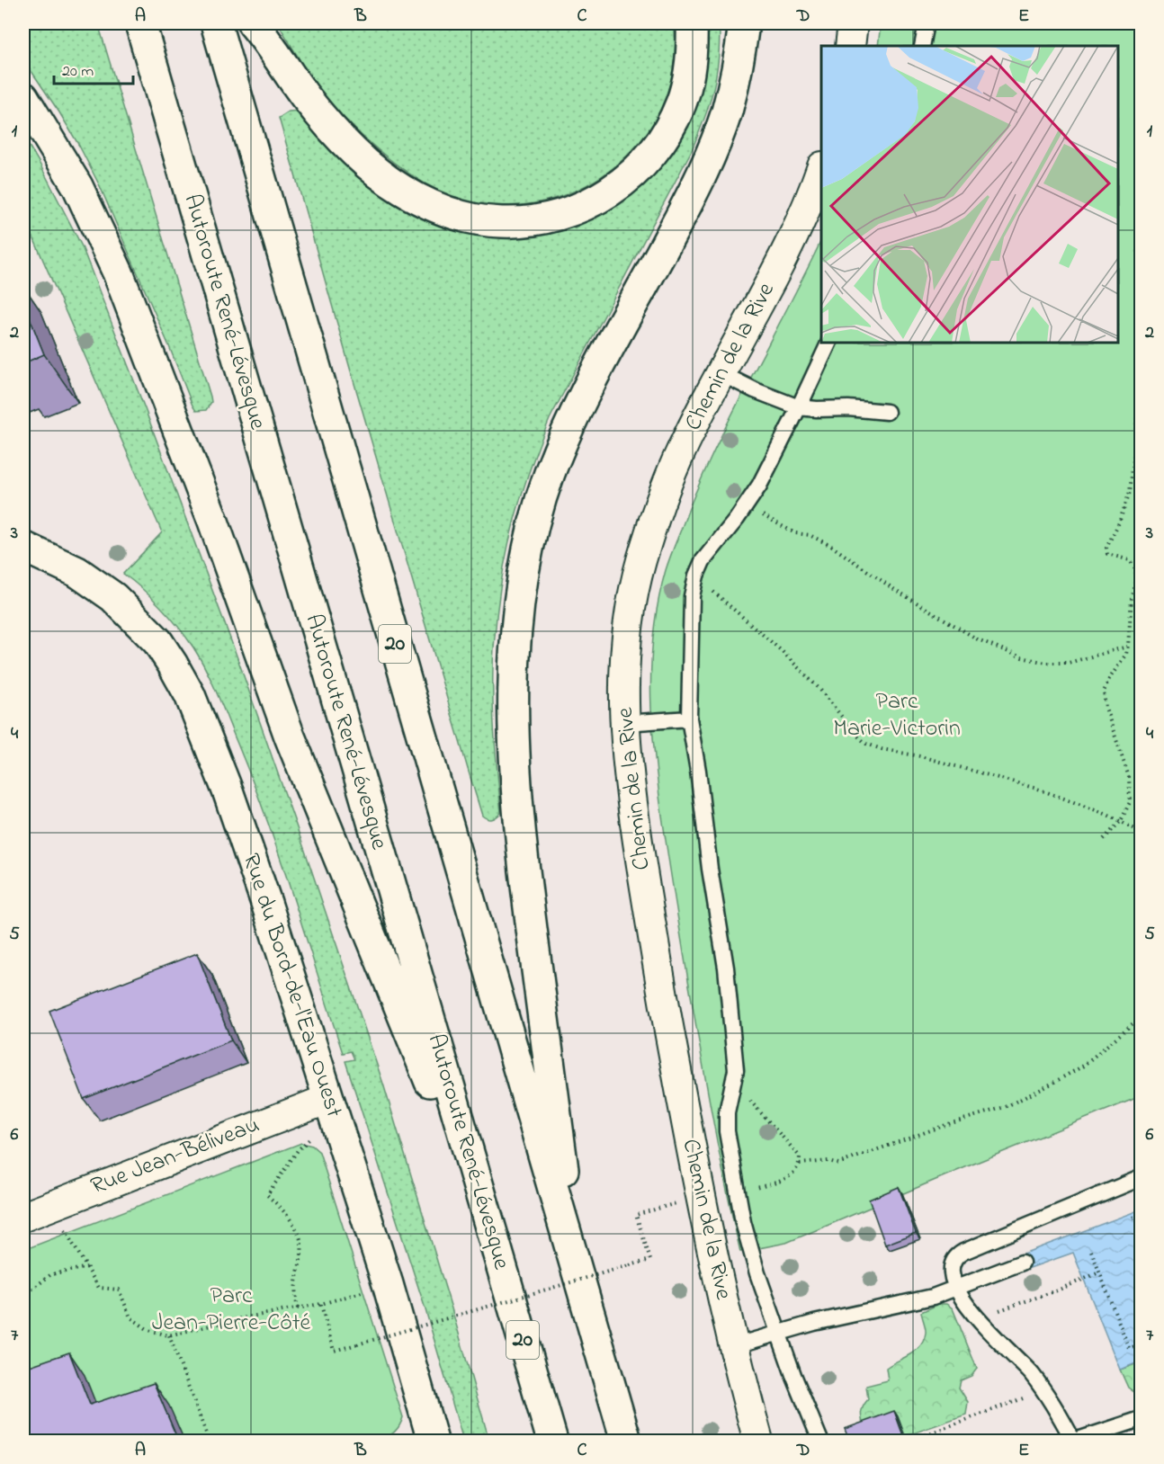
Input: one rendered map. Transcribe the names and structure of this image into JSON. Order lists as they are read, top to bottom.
{
  "streets": {
    "main road": ["Autoroute René-Lévesque", "20", "Rue du Bord-de-l'Eau Ouest"],
    "street": ["Chemin de la Rive", "Rue Jean-Béliveau"]
  },
  "crossings": [
    ["Rue du Bord-de-l'Eau Ouest", "Rue Jean-Béliveau"]
  ],
  "parks": ["Parc Marie-Victorin", "Parc Jean-Pierre-Côté"],
  "scale_bar": "20 m",
  "grid": {
    "columns": [
      "A",
      "B",
      "C",
      "D",
      "E"
    ],
    "rows": [
      "1",
      "2",
      "3",
      "4",
      "5",
      "6",
      "7"
    ]
  }
}
